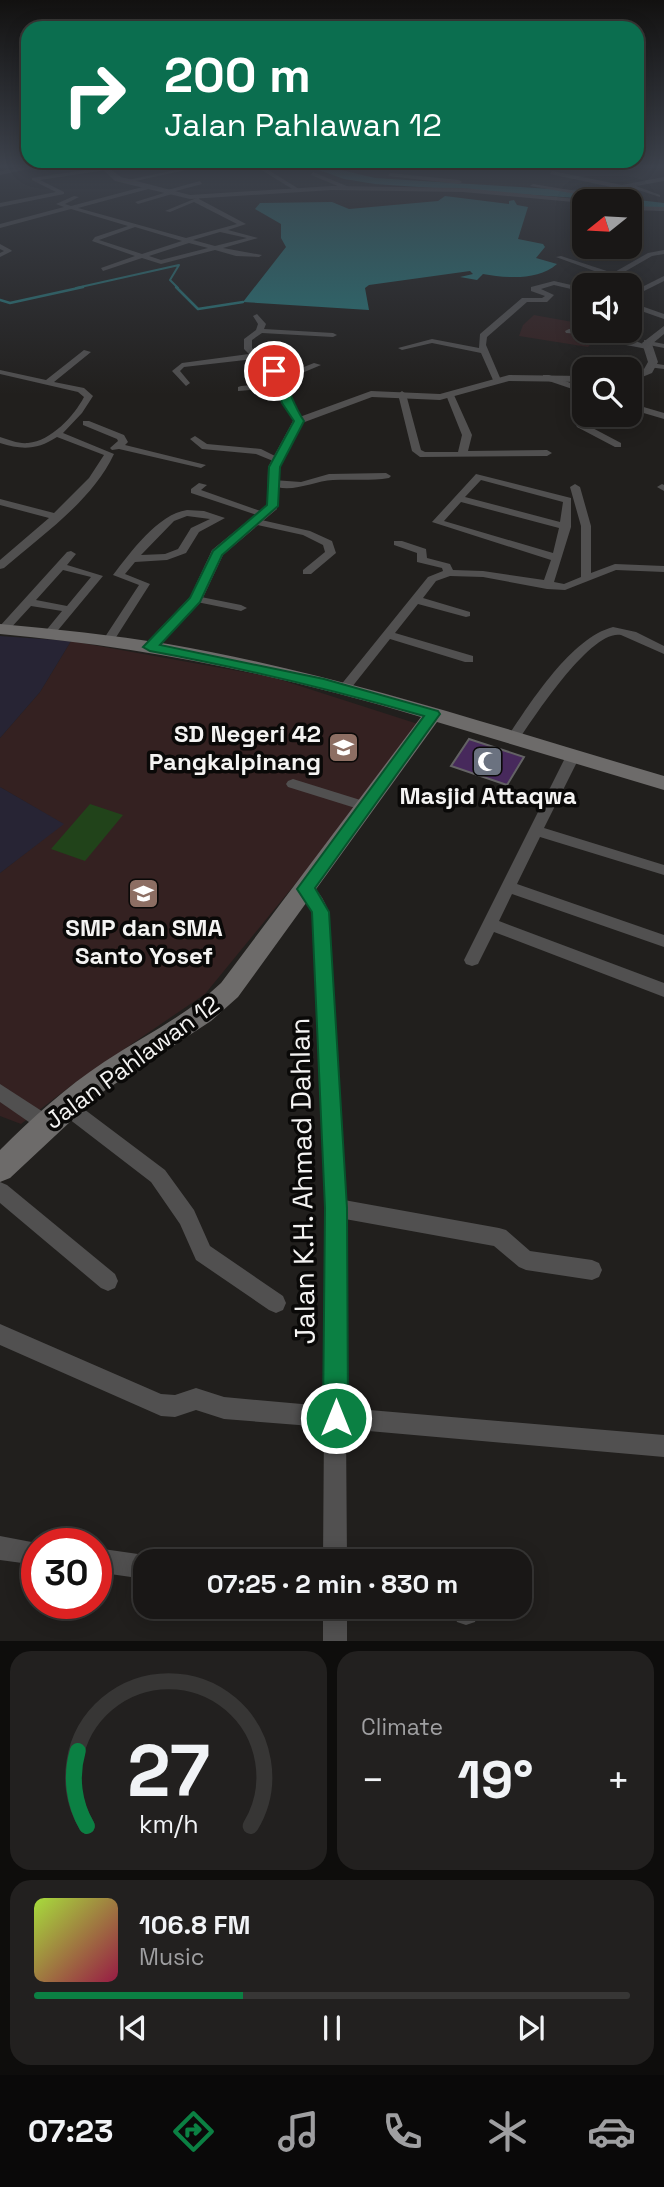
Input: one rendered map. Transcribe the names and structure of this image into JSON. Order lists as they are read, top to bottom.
{
  "streets": {
    "main road": ["Jalan Pahlawan 12"],
    "street": ["Jalan K.H. Ahmad Dahlan"]
  },
  "crossings": [
    ["Jalan Pahlawan 12", "Jalan K.H. Ahmad Dahlan"]
  ],
  "places": {
    "school or university": ["SD Negeri 42 Pangkalpinang", "SMP dan SMA Santo Yosef"],
    "mosque": ["Masjid Attaqwa"]
  },
  "north": "left",
  "page": {
    "turn": ["200 m", "Jalan Pahlawan 12"],
    "limit": "30",
    "trip": "07:25 · 2 min · 830 m",
    "tile": "Climate",
    "heat": ["−", "19°", "+"],
    "song": ["106.8 FM", "Music"],
    "tabs": "07:23",
    "gauge": ["27", "km/h"]
  }
}
